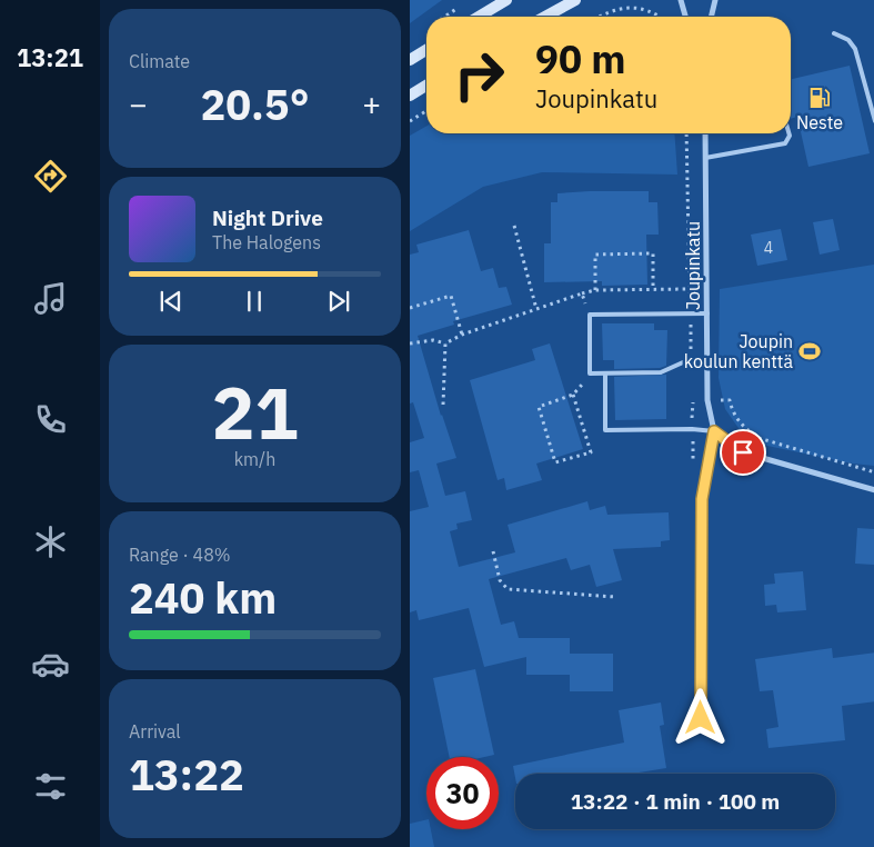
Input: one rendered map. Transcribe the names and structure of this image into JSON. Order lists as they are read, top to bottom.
{
  "streets": {
    "street": ["Joupinkatu"]
  },
  "places": {
    "fuel station": ["Neste"],
    "sports": ["Joupin koulun kenttä"]
  },
  "house_numbers": ["4"],
  "page": {
    "tabs": "13:21",
    "tile": [
      "Climate",
      ["21", "km/h"],
      ["Range · 48%", "240 km"],
      ["Arrival", "13:22"]
    ],
    "turn": ["90 m", "Joupinkatu"],
    "heat": ["−", "20.5°", "+"],
    "song": ["Night Drive", "The Halogens"],
    "limit": "30",
    "trip": "13:22 · 1 min · 100 m"
  }
}
